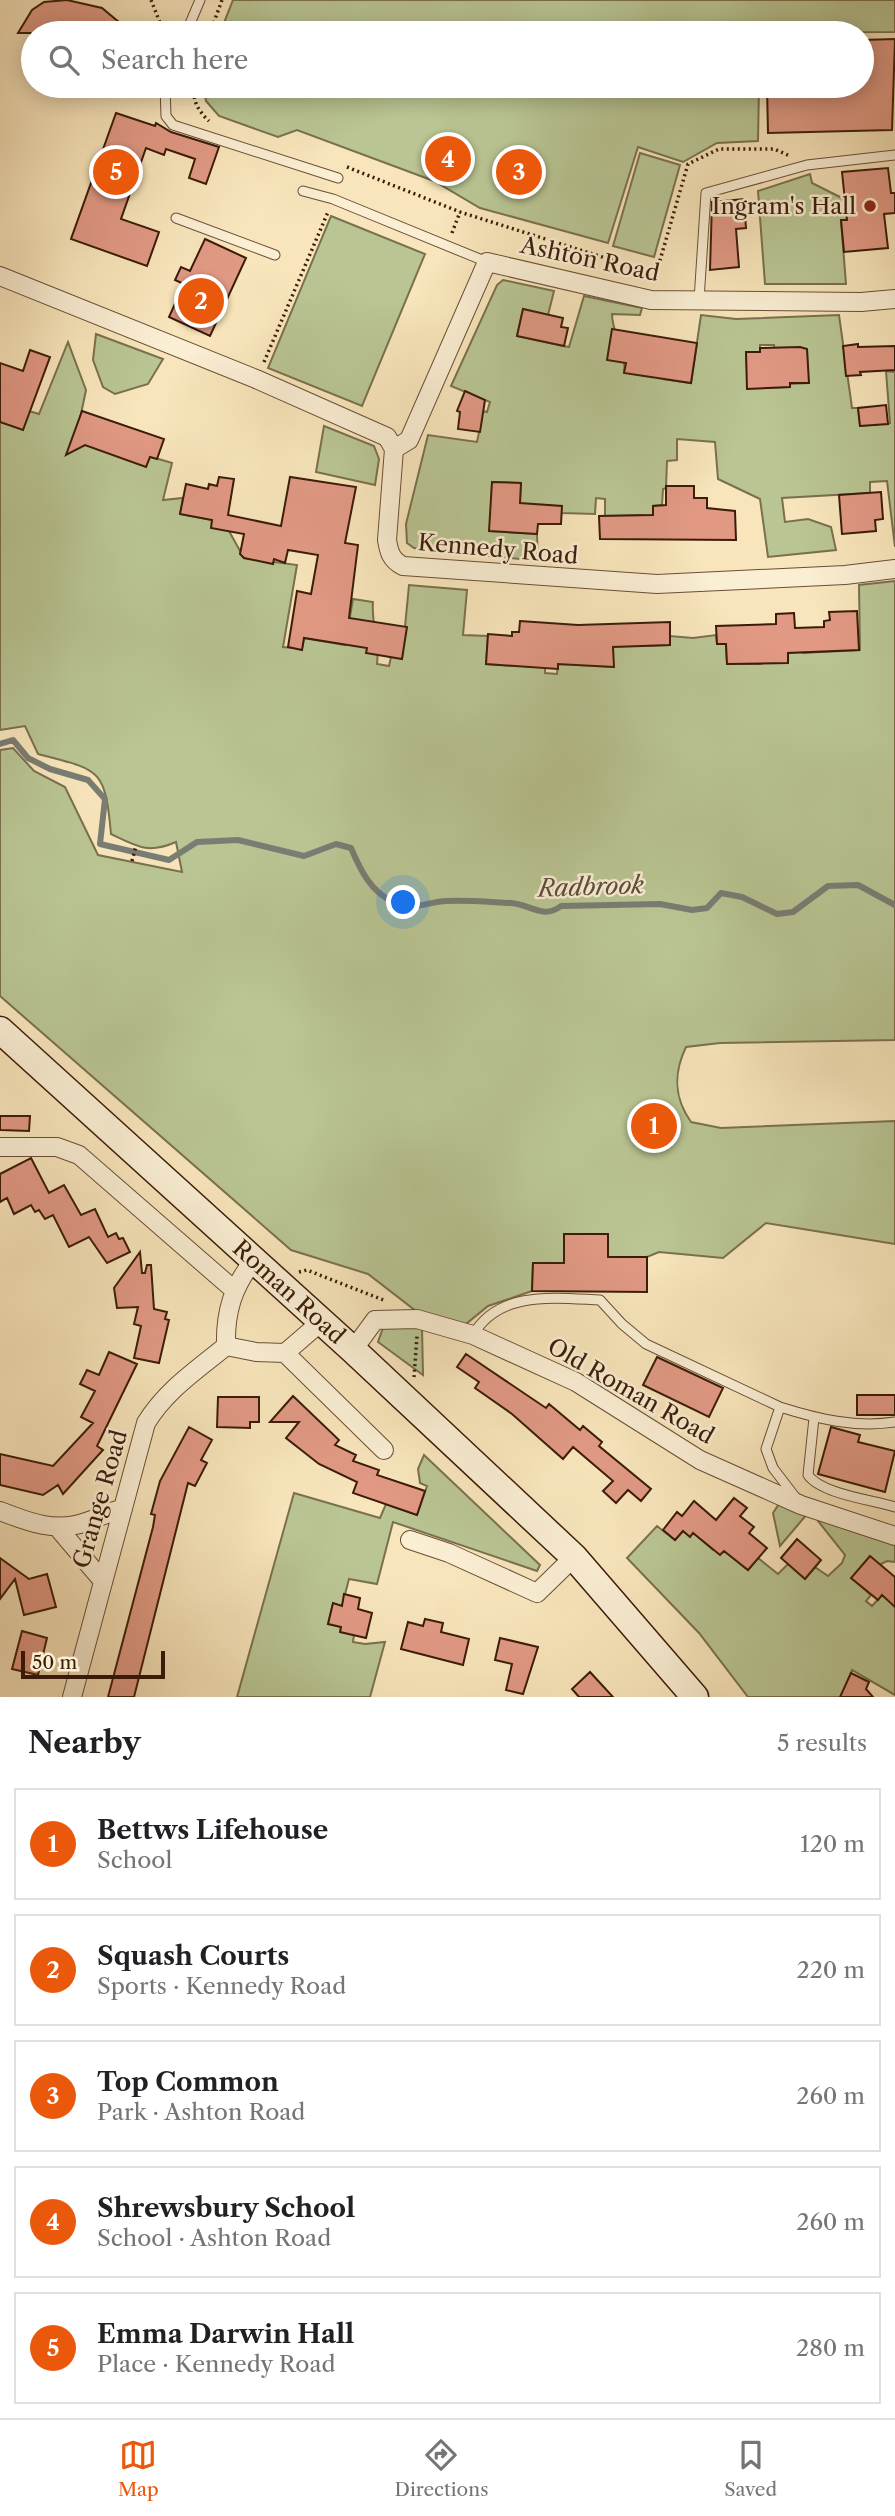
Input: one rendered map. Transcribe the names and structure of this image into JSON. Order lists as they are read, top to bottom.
{
  "streets": {
    "main road": ["Roman Road"],
    "street": [
      "Ashton Road",
      "Kennedy Road",
      "Old Roman Road",
      "Grange Road"
    ]
  },
  "crossings": [
    ["Ashton Road", "Kennedy Road"],
    ["Roman Road", "Old Roman Road"]
  ],
  "water": ["Radbrook"],
  "places": ["Ingram's Hall"],
  "scale_bar": "50 m",
  "page": {
    "search": "Search here",
    "pins": [
      "4",
      "3",
      "5",
      "2",
      "1"
    ],
    "scale": "50 m",
    "heading": ["Nearby", "5 results"],
    "list": [
      {
        "mark": "1",
        "name": "Bettws Lifehouse",
        "note": "School",
        "value": "120 m"
      },
      {
        "mark": "2",
        "name": "Squash Courts",
        "note": "Sports · Kennedy Road",
        "value": "220 m"
      },
      {
        "mark": "3",
        "name": "Top Common",
        "note": "Park · Ashton Road",
        "value": "260 m"
      },
      {
        "mark": "4",
        "name": "Shrewsbury School",
        "note": "School · Ashton Road",
        "value": "260 m"
      },
      {
        "mark": "5",
        "name": "Emma Darwin Hall",
        "note": "Place · Kennedy Road",
        "value": "280 m"
      }
    ],
    "nav": ["Map", "Directions", "Saved"]
  }
}
